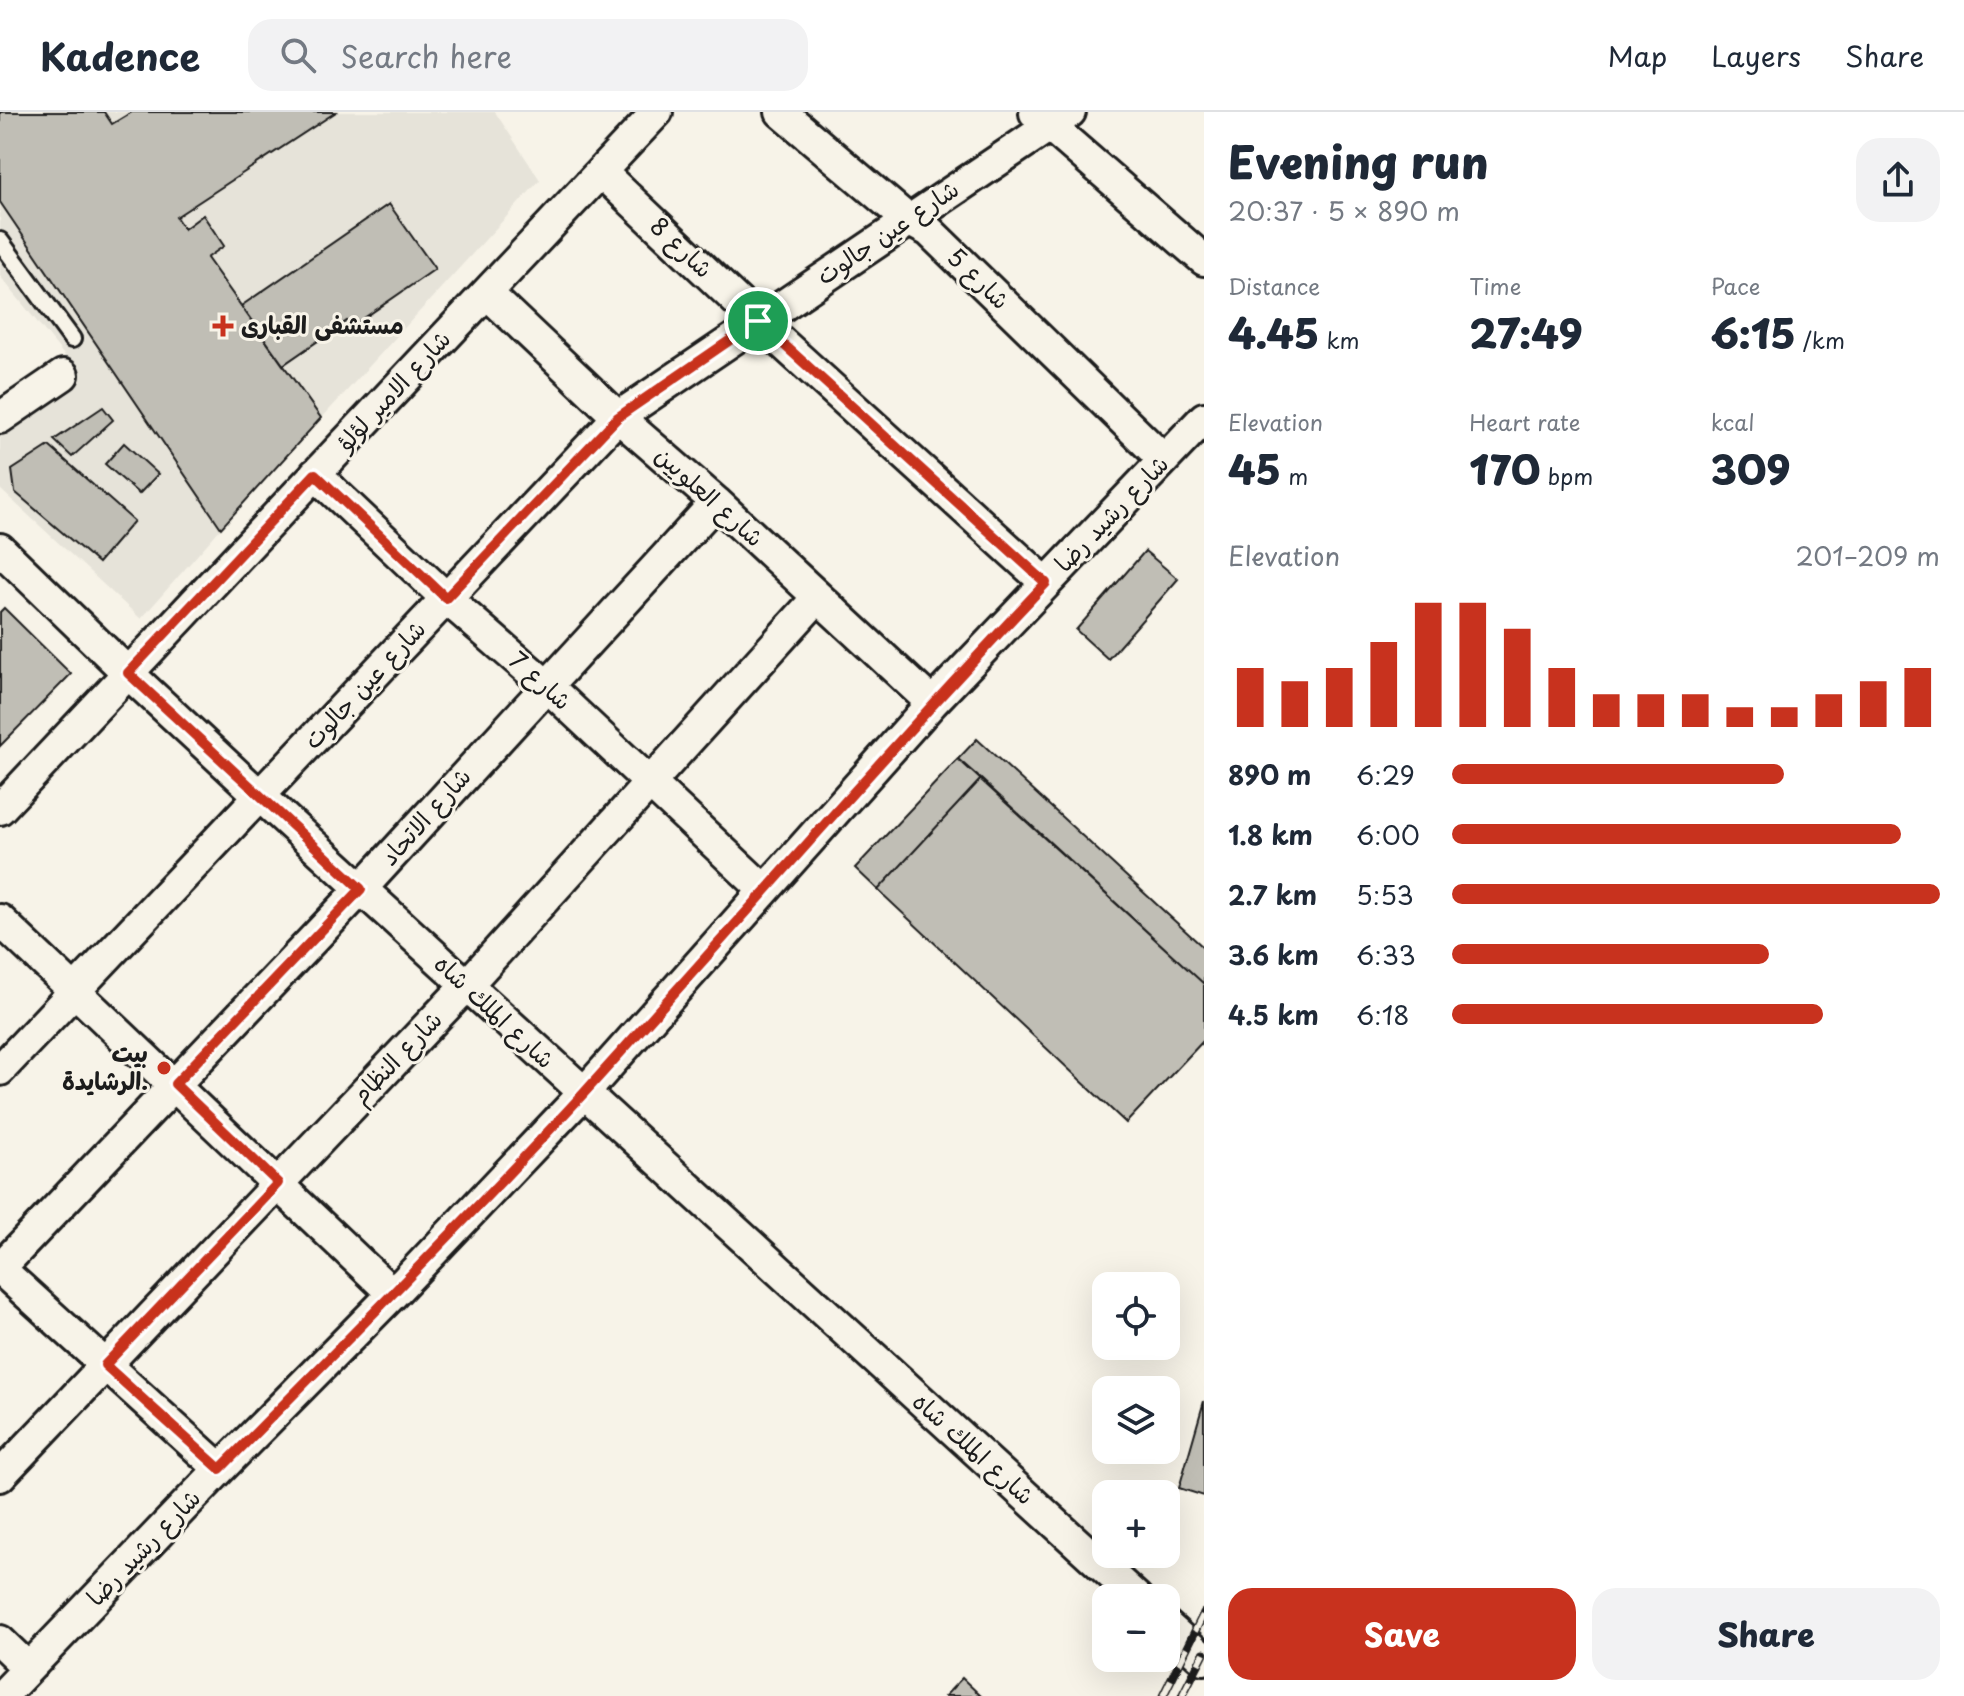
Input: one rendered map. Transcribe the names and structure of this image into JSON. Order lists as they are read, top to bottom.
{
  "streets": {
    "street": [
      "شارع عين جالوت",
      "شارع 8",
      "شارع 5",
      "شارع الامير لؤلؤ",
      "شارع العلويين",
      "شارع رشيد رضا",
      "شارع 7",
      "شارع الاتحاد",
      "شارع الملك شاه",
      "شارع النظام"
    ]
  },
  "crossings": [
    ["شارع عين جالوت", "شارع 8"],
    ["شارع عين جالوت", "شارع 5"],
    ["شارع عين جالوت", "شارع العلويين"],
    ["شارع عين جالوت", "شارع 7"],
    ["شارع عين جالوت", "شارع الملك شاه"],
    ["شارع 8", "شارع الامير لؤلؤ"],
    ["شارع 8", "شارع رشيد رضا"],
    ["شارع 5", "شارع رشيد رضا"],
    ["شارع الامير لؤلؤ", "شارع العلويين"],
    ["شارع الامير لؤلؤ", "شارع 7"],
    ["شارع الامير لؤلؤ", "شارع الملك شاه"],
    ["شارع العلويين", "شارع رشيد رضا"],
    ["شارع العلويين", "شارع الاتحاد"],
    ["شارع العلويين", "شارع النظام"],
    ["شارع رشيد رضا", "شارع 7"],
    ["شارع رشيد رضا", "شارع الملك شاه"],
    ["شارع 7", "شارع الاتحاد"],
    ["شارع 7", "شارع النظام"],
    ["شارع الاتحاد", "شارع الملك شاه"],
    ["شارع الملك شاه", "شارع النظام"]
  ],
  "places": {
    "health": ["مستشفى القبارى"],
    "other": ["بيت الرشايدة."]
  },
  "page": {
    "header": "Kadence",
    "search": "Search here",
    "nav": ["Map", "Layers", "Share"],
    "heading": ["Evening run", "20:37 · 5 × 890 m"],
    "stats": [
      ["Distance", "4.45 km"],
      ["Time", "27:49"],
      ["Pace", "6:15 /km"],
      ["Elevation", "45 m"],
      ["Heart rate", "170 bpm"],
      ["kcal", "309"]
    ],
    "chart": ["Elevation", "201–209 m"],
    "list": [
      {
        "name": "890 m",
        "note": "6:29"
      },
      {
        "name": "1.8 km",
        "note": "6:00"
      },
      {
        "name": "2.7 km",
        "note": "5:53"
      },
      {
        "name": "3.6 km",
        "note": "6:33"
      },
      {
        "name": "4.5 km",
        "note": "6:18"
      }
    ],
    "map_buttons": ["+", "−"],
    "buttons": ["Save", "Share"]
  }
}
